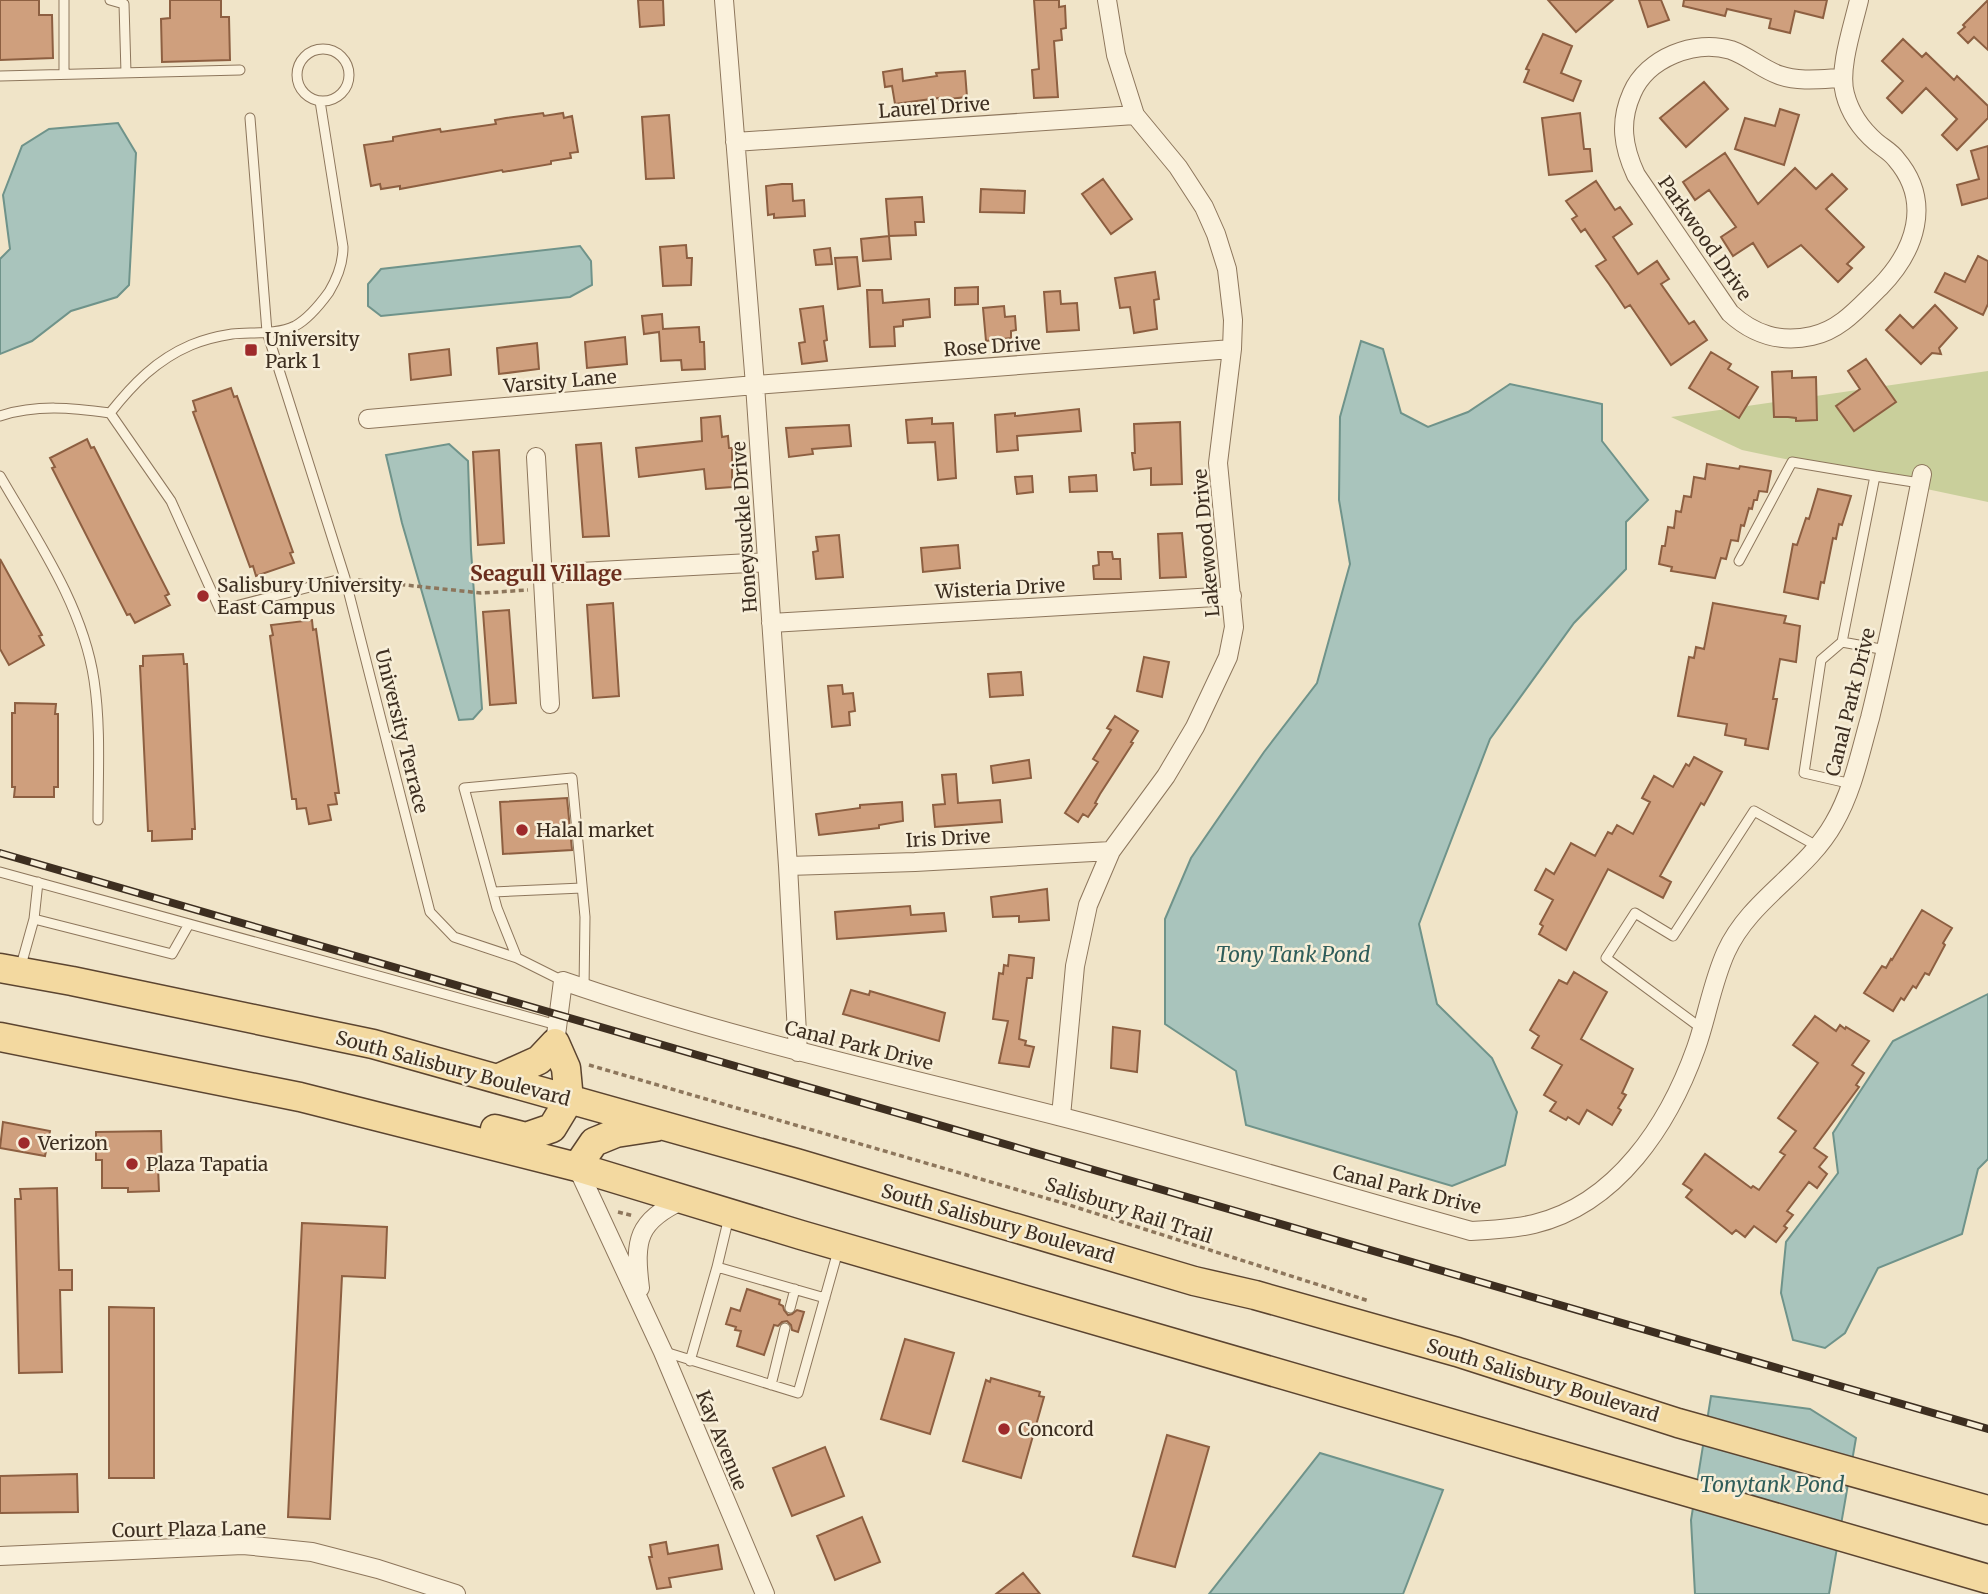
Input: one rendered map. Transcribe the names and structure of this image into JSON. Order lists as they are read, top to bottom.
{
  "streets": {
    "main road": ["South Salisbury Boulevard"],
    "street": [
      "Laurel Drive",
      "Parkwood Drive",
      "Rose Drive",
      "Varsity Lane",
      "Honeysuckle Drive",
      "Lakewood Drive",
      "Wisteria Drive",
      "Canal Park Drive",
      "Iris Drive",
      "Kay Avenue",
      "Court Plaza Lane"
    ],
    "lane": ["University Terrace"],
    "path": ["Salisbury Rail Trail"]
  },
  "crossings": [
    ["Laurel Drive", "Honeysuckle Drive"],
    ["Laurel Drive", "Lakewood Drive"],
    ["Rose Drive", "Varsity Lane"],
    ["Rose Drive", "Honeysuckle Drive"],
    ["Rose Drive", "Lakewood Drive"],
    ["Varsity Lane", "Honeysuckle Drive"],
    ["Honeysuckle Drive", "Wisteria Drive"],
    ["Honeysuckle Drive", "Canal Park Drive"],
    ["Honeysuckle Drive", "Iris Drive"],
    ["Lakewood Drive", "Wisteria Drive"],
    ["Lakewood Drive", "Canal Park Drive"],
    ["Lakewood Drive", "Iris Drive"],
    ["Canal Park Drive", "University Terrace"]
  ],
  "districts": ["Seagull Village"],
  "water": ["Tony Tank Pond", "Tonytank Pond"],
  "places": {
    "transit": ["University Park 1"],
    "other": [
      "Salisbury University East Campus",
      "Halal market",
      "Verizon",
      "Plaza Tapatia",
      "Concord"
    ]
  }
}
